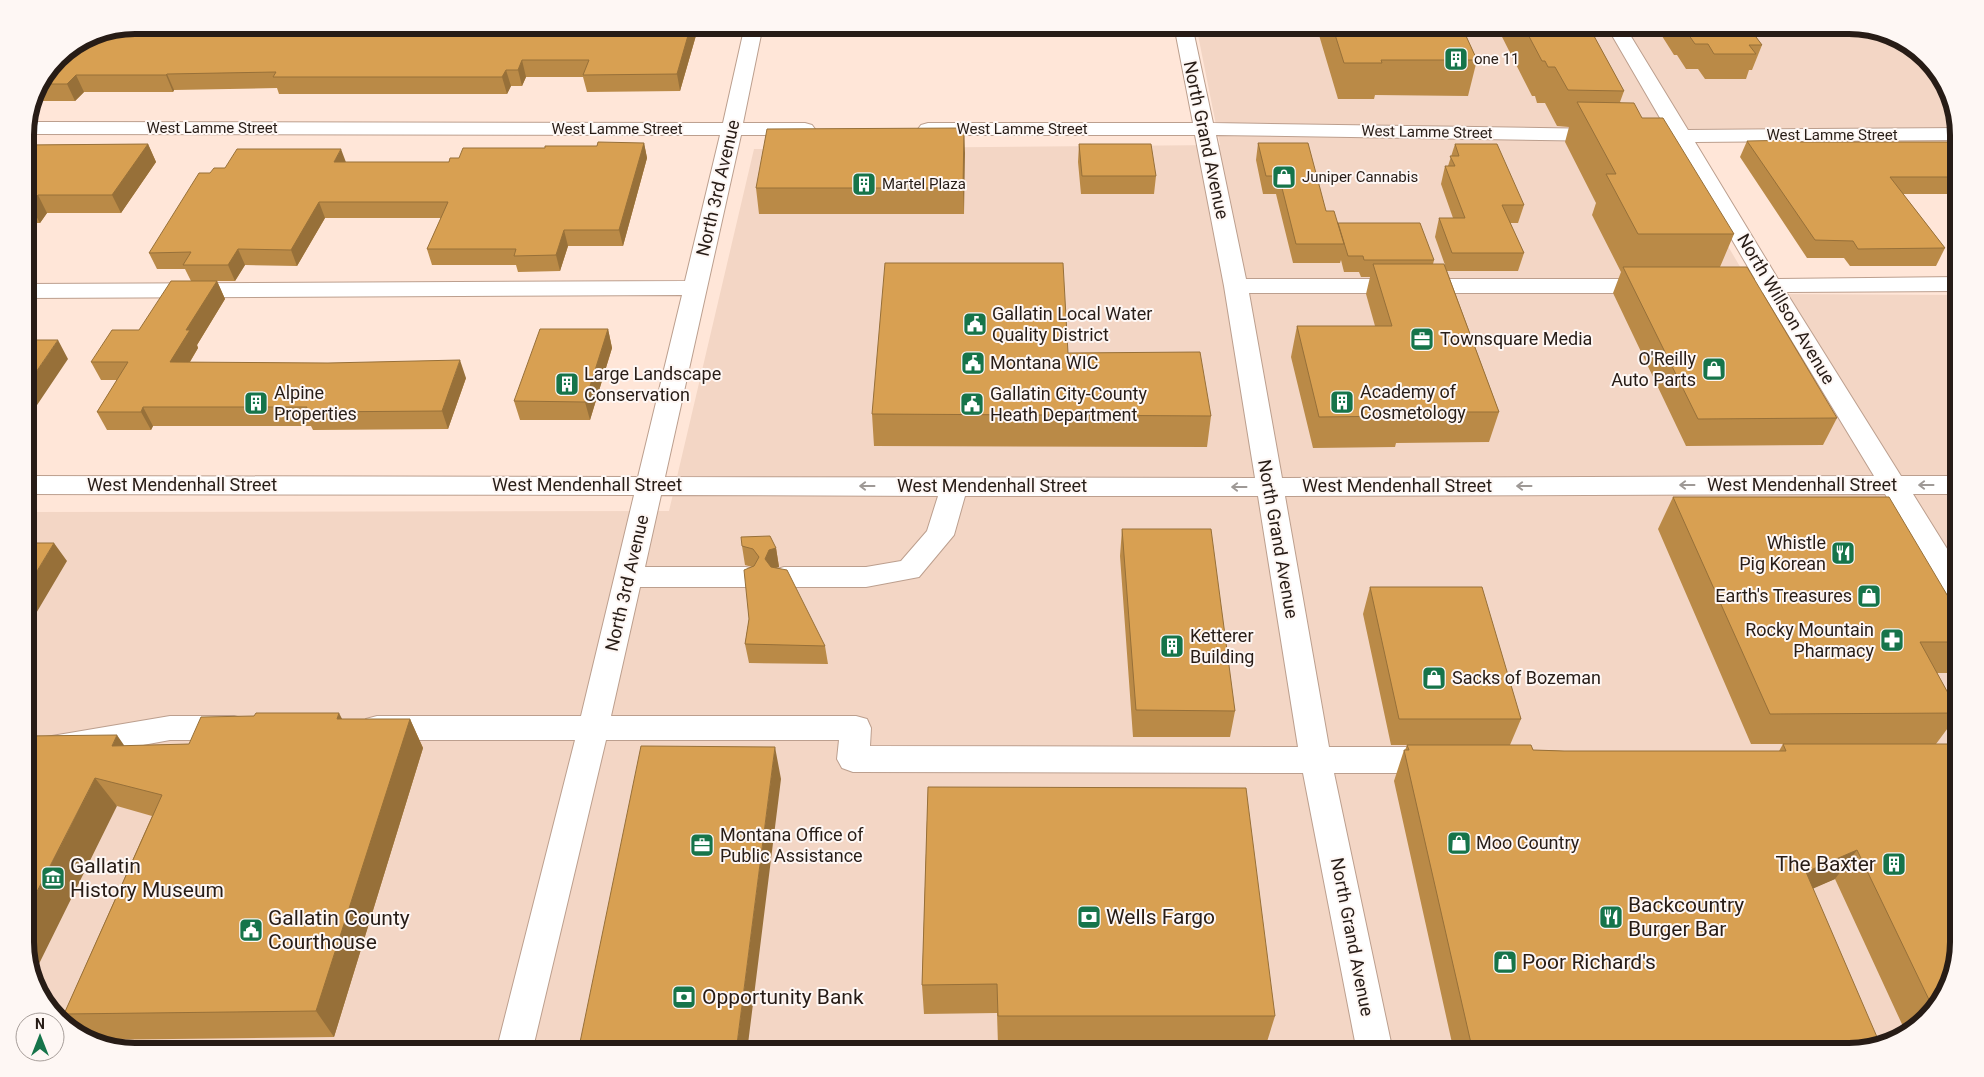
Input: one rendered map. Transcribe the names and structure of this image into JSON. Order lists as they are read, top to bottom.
{
  "streets": {
    "street": [
      "West Lamme Street",
      "North Grand Avenue",
      "North 3rd Avenue",
      "North Willson Avenue",
      "West Mendenhall Street"
    ]
  },
  "crossings": [
    ["West Lamme Street", "North Grand Avenue"],
    ["West Lamme Street", "North 3rd Avenue"],
    ["West Lamme Street", "North Willson Avenue"],
    ["North Grand Avenue", "West Mendenhall Street"],
    ["North 3rd Avenue", "West Mendenhall Street"],
    ["North Willson Avenue", "West Mendenhall Street"]
  ],
  "places": {
    "building": [
      "one 11",
      "Martel Plaza",
      "Large Landscape Conservation",
      "Academy of Cosmetology",
      "Alpine Properties",
      "Ketterer Building",
      "The Baxter"
    ],
    "shop": [
      "Juniper Cannabis",
      "O'Reilly Auto Parts",
      "Earth's Treasures",
      "Sacks of Bozeman",
      "Moo Country",
      "Poor Richard's"
    ],
    "public building": [
      "Gallatin Local Water Quality District",
      "Montana WIC",
      "Gallatin City-County Heath Department",
      "Gallatin County Courthouse"
    ],
    "office": ["Townsquare Media", "Montana Office of Public Assistance"],
    "restaurant": ["Whistle Pig Korean", "Backcountry Burger Bar"],
    "pharmacy": ["Rocky Mountain Pharmacy"],
    "museum": ["Gallatin History Museum"],
    "bank": ["Wells Fargo", "Opportunity Bank"]
  },
  "north": "top"
}
